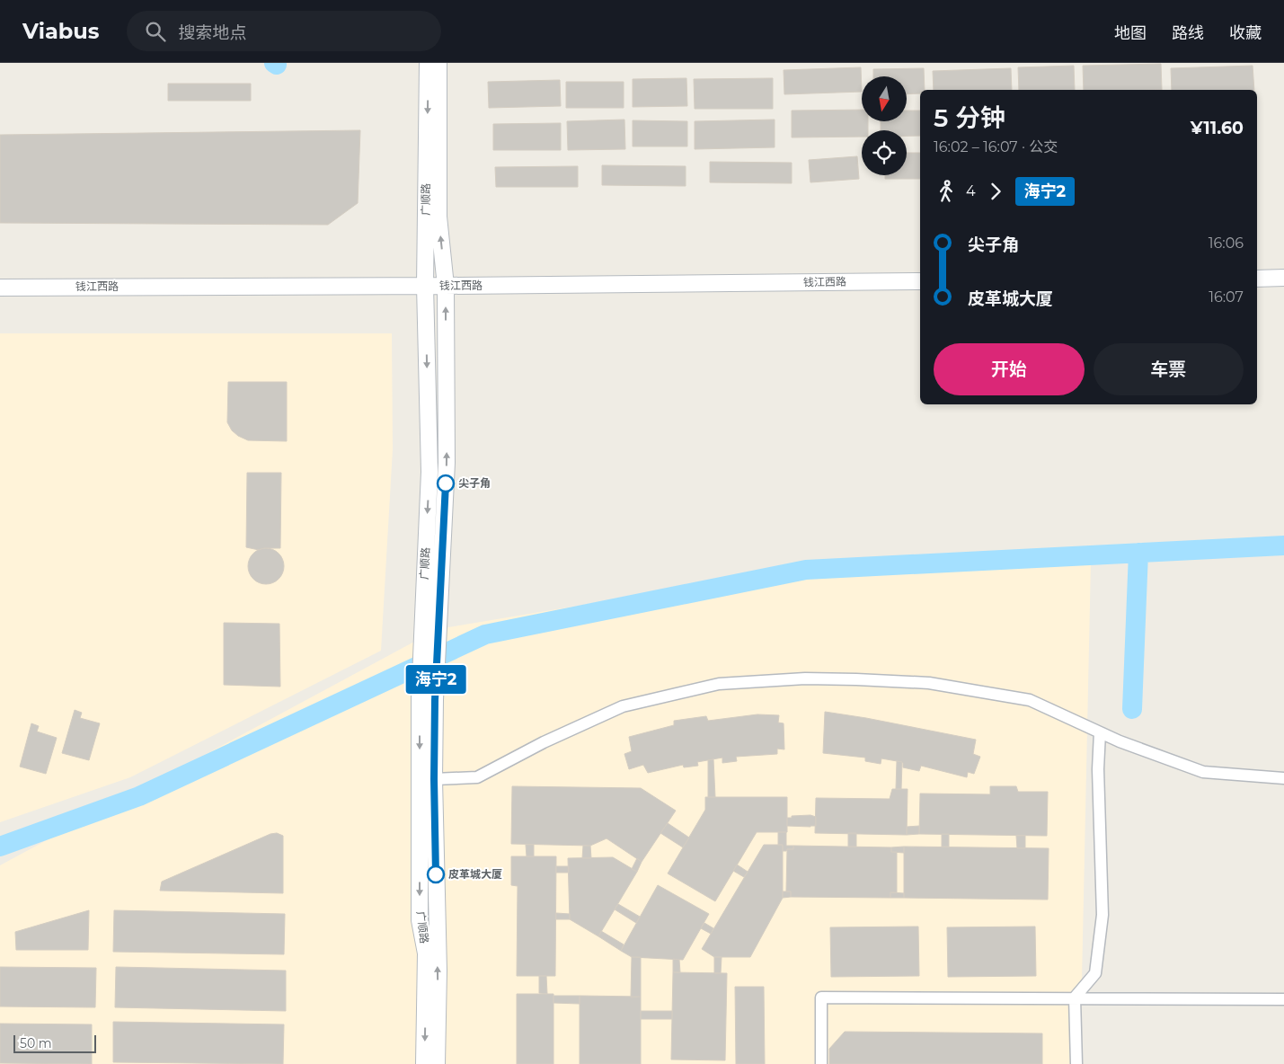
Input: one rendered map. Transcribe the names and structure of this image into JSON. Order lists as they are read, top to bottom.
{
  "streets": {
    "main road": ["广顺路", "钱江西路"]
  },
  "crossings": [
    ["广顺路", "钱江西路"]
  ],
  "places": ["尖子角", "皮革城大厦"],
  "lines": ["bus line 海宁2"],
  "scale_bar": "50 m",
  "north": "bottom",
  "page": {
    "header": "Viabus",
    "search": "搜索地点",
    "nav": ["地图", "路线", "收藏"],
    "on_map": "海宁2",
    "heading": ["5 分钟", "16:02 – 16:07 · 公交", "¥11.60"],
    "legs": ["4", "海宁2"],
    "list": [
      {
        "name": "尖子角",
        "value": "16:06"
      },
      {
        "name": "皮革城大厦",
        "value": "16:07"
      }
    ],
    "buttons": ["开始", "车票"],
    "scale": "50 m"
  }
}
